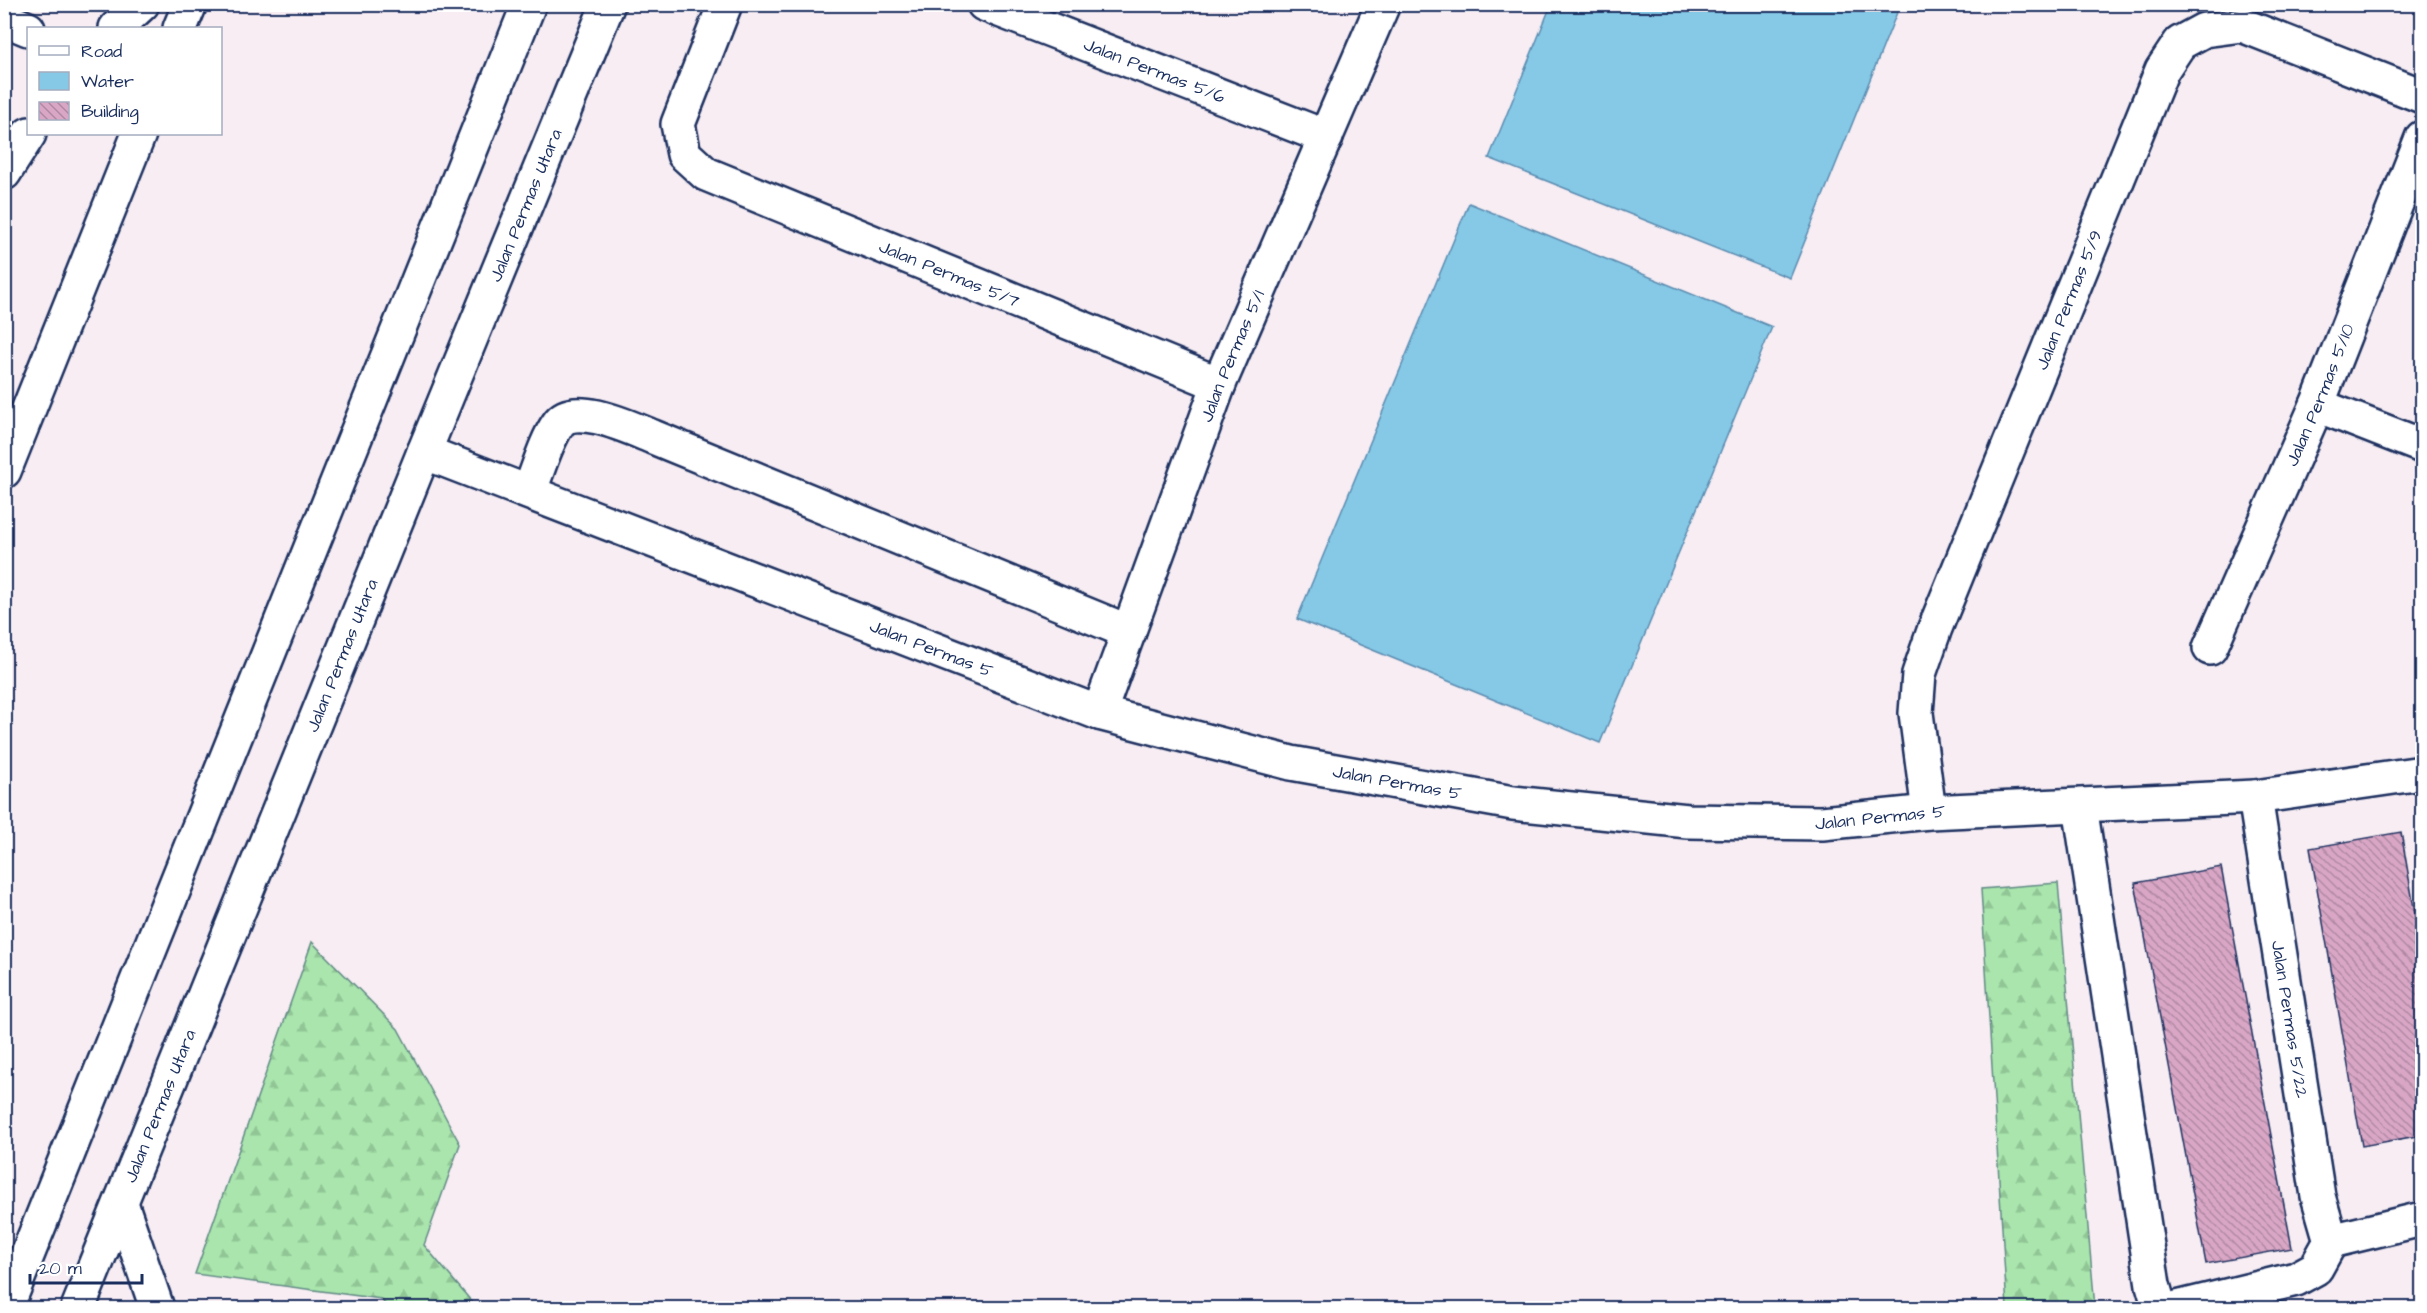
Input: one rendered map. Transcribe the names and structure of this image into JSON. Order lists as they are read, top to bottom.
{
  "streets": {
    "street": [
      "Jalan Permas 5/6",
      "Jalan Permas Utara",
      "Jalan Permas 5/7",
      "Jalan Permas 5/9",
      "Jalan Permas 5/1",
      "Jalan Permas 5/10",
      "Jalan Permas 5",
      "Jalan Permas 5/22"
    ]
  },
  "crossings": [
    ["Jalan Permas 5/6", "Jalan Permas 5/1"],
    ["Jalan Permas Utara", "Jalan Permas 5"],
    ["Jalan Permas 5/7", "Jalan Permas 5/1"],
    ["Jalan Permas 5/9", "Jalan Permas 5"],
    ["Jalan Permas 5/1", "Jalan Permas 5"],
    ["Jalan Permas 5", "Jalan Permas 5/22"]
  ],
  "legend": ["Road", "Water", "Building"],
  "scale_bar": "20 m"
}
